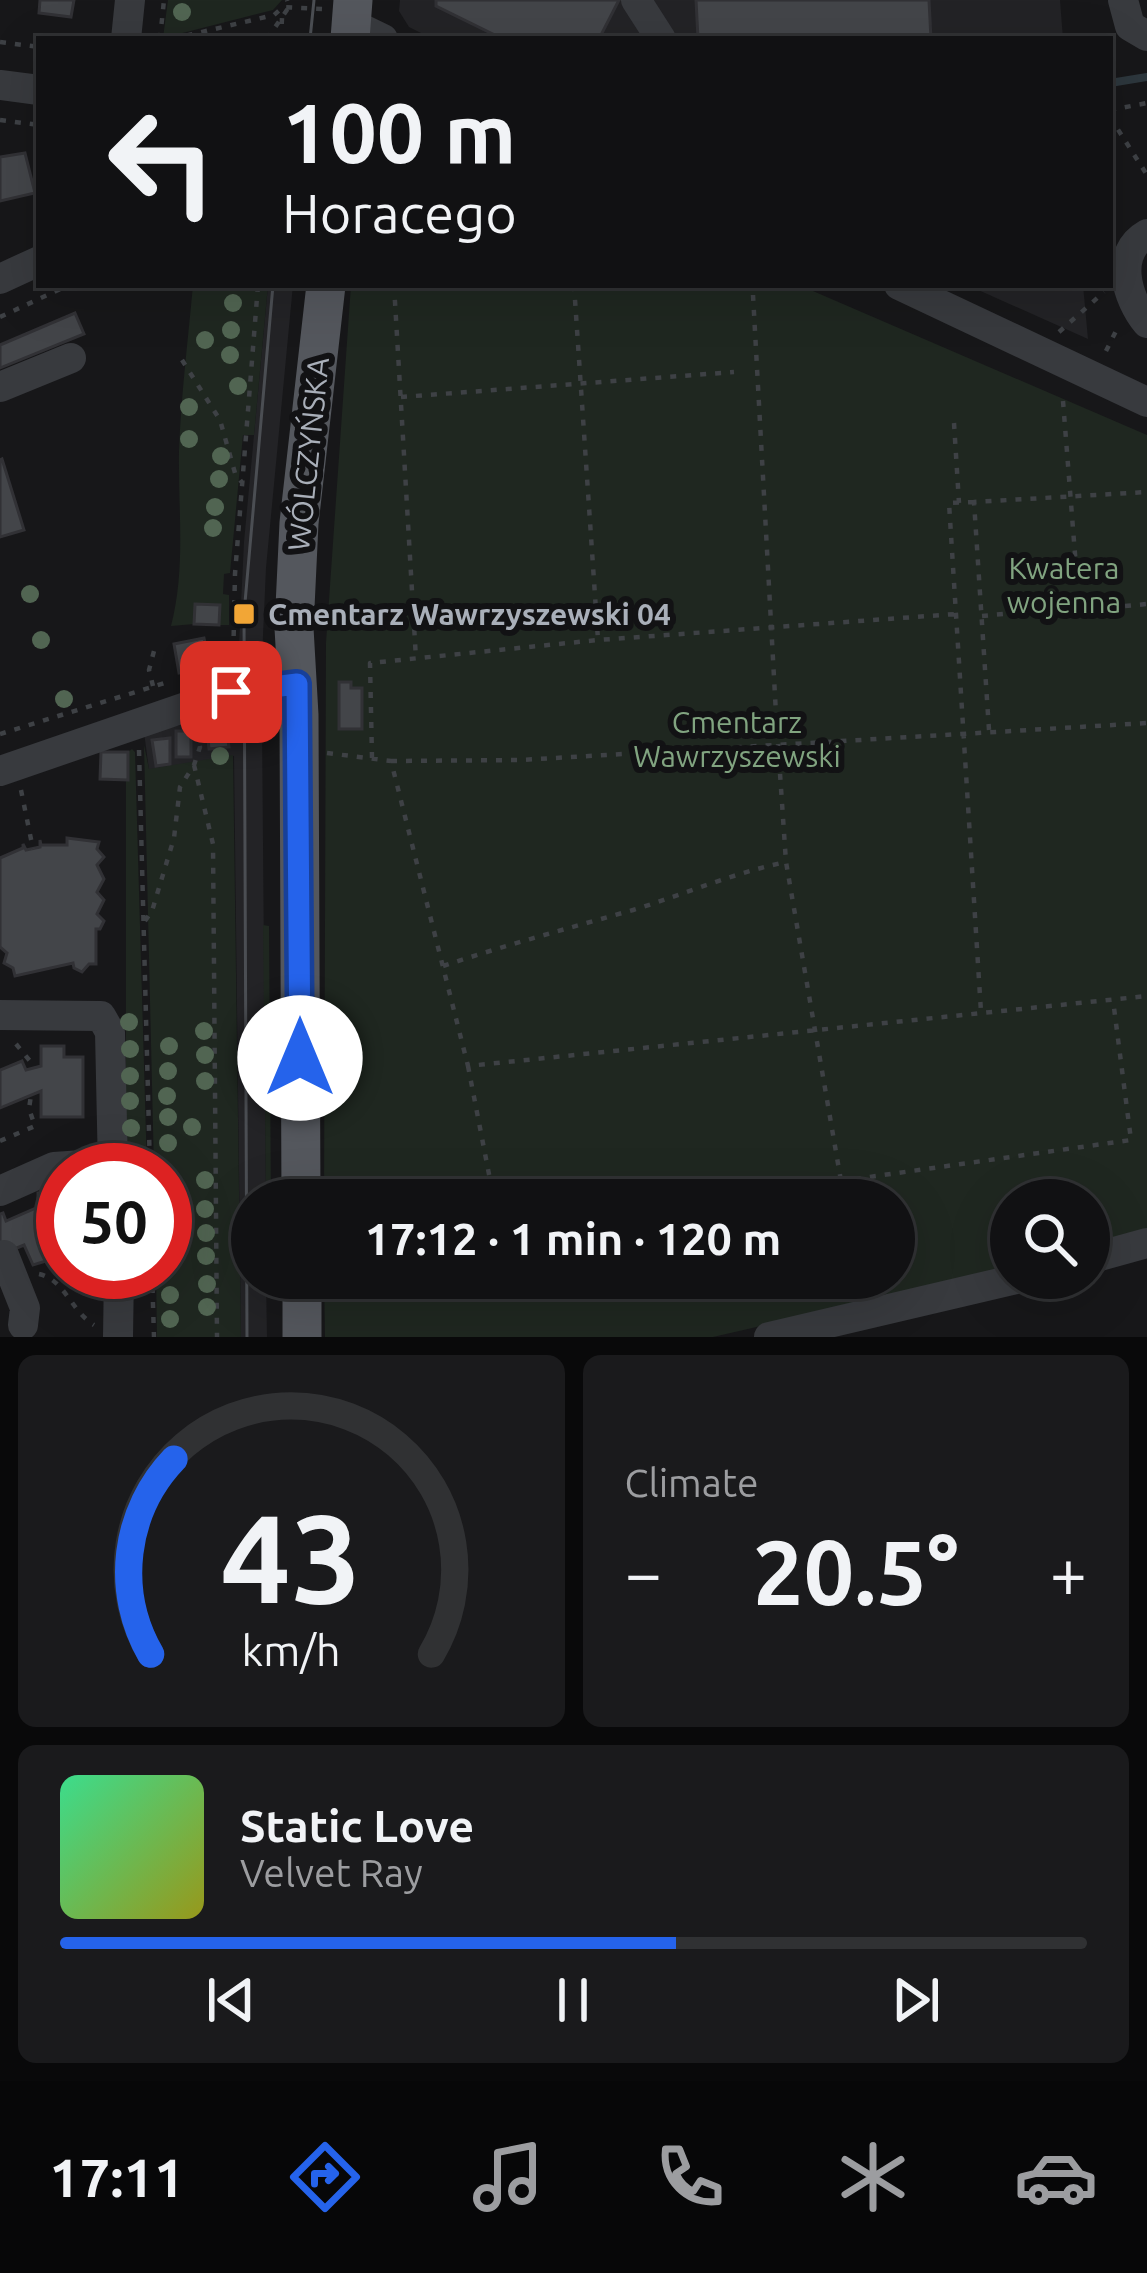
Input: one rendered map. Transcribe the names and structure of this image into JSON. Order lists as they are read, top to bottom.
{
  "streets": {
    "main road": ["WÓLCZYŃSKA"]
  },
  "parks": ["Kwatera wojenna", "Cmentarz Wawrzyszewski"],
  "places": {
    "transit": ["Cmentarz Wawrzyszewski 04"]
  },
  "page": {
    "turn": ["100 m", "Horacego"],
    "limit": "50",
    "trip": "17:12 · 1 min · 120 m",
    "tile": "Climate",
    "heat": ["−", "20.5°", "+"],
    "song": ["Static Love", "Velvet Ray"],
    "tabs": "17:11",
    "gauge": ["43", "km/h"]
  }
}
